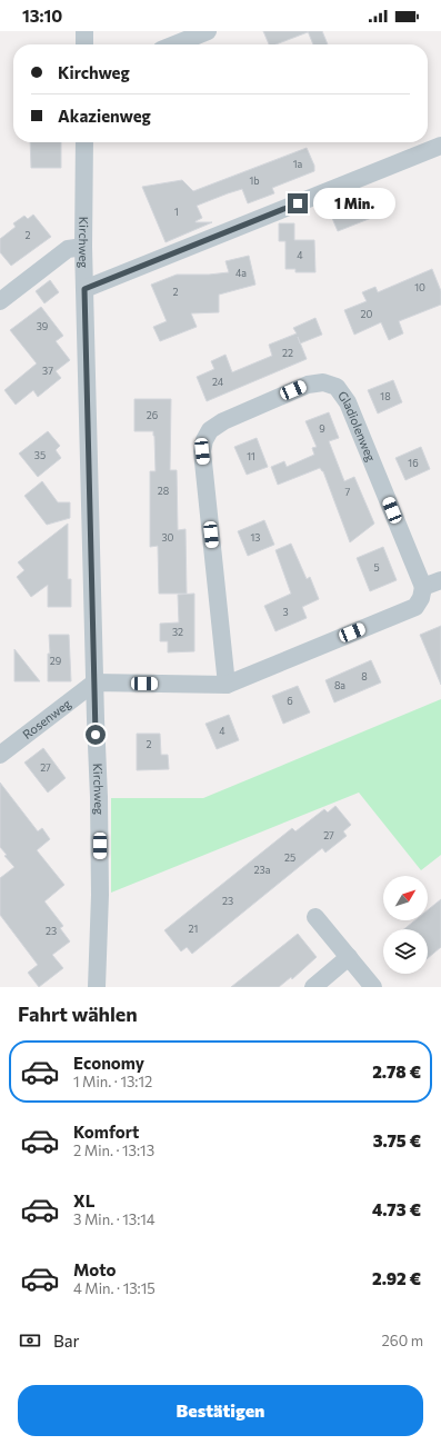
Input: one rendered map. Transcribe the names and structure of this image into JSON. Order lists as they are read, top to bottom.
{
  "streets": {
    "street": ["Kirchweg", "Gladiolenweg", "Rosenweg"]
  },
  "crossings": [
    ["Kirchweg", "Rosenweg"]
  ],
  "house_numbers": [
    "1a",
    "1b",
    "1",
    "2",
    "4",
    "4a",
    "10",
    "2",
    "20",
    "39",
    "22",
    "37",
    "24",
    "18",
    "26",
    "9",
    "35",
    "11",
    "16",
    "28",
    "7",
    "30",
    "13",
    "5",
    "3",
    "32",
    "29",
    "8",
    "8a",
    "6",
    "4",
    "2",
    "27",
    "27",
    "25",
    "23a",
    "23",
    "21",
    "23"
  ],
  "north": "top right",
  "page": {
    "status": "13:10",
    "banner": ["Kirchweg", "Akazienweg"],
    "bubble": "1 Min.",
    "heading": "Fahrt wählen",
    "list": [
      {
        "name": "Economy",
        "note": "1 Min. · 13:12",
        "value": "2.78 €"
      },
      {
        "name": "Komfort",
        "note": "2 Min. · 13:13",
        "value": "3.75 €"
      },
      {
        "name": "XL",
        "note": "3 Min. · 13:14",
        "value": "4.73 €"
      },
      {
        "name": "Moto",
        "note": "4 Min. · 13:15",
        "value": "2.92 €"
      }
    ],
    "pay": ["Bar", "260 m"],
    "buttons": "Bestätigen"
  }
}
